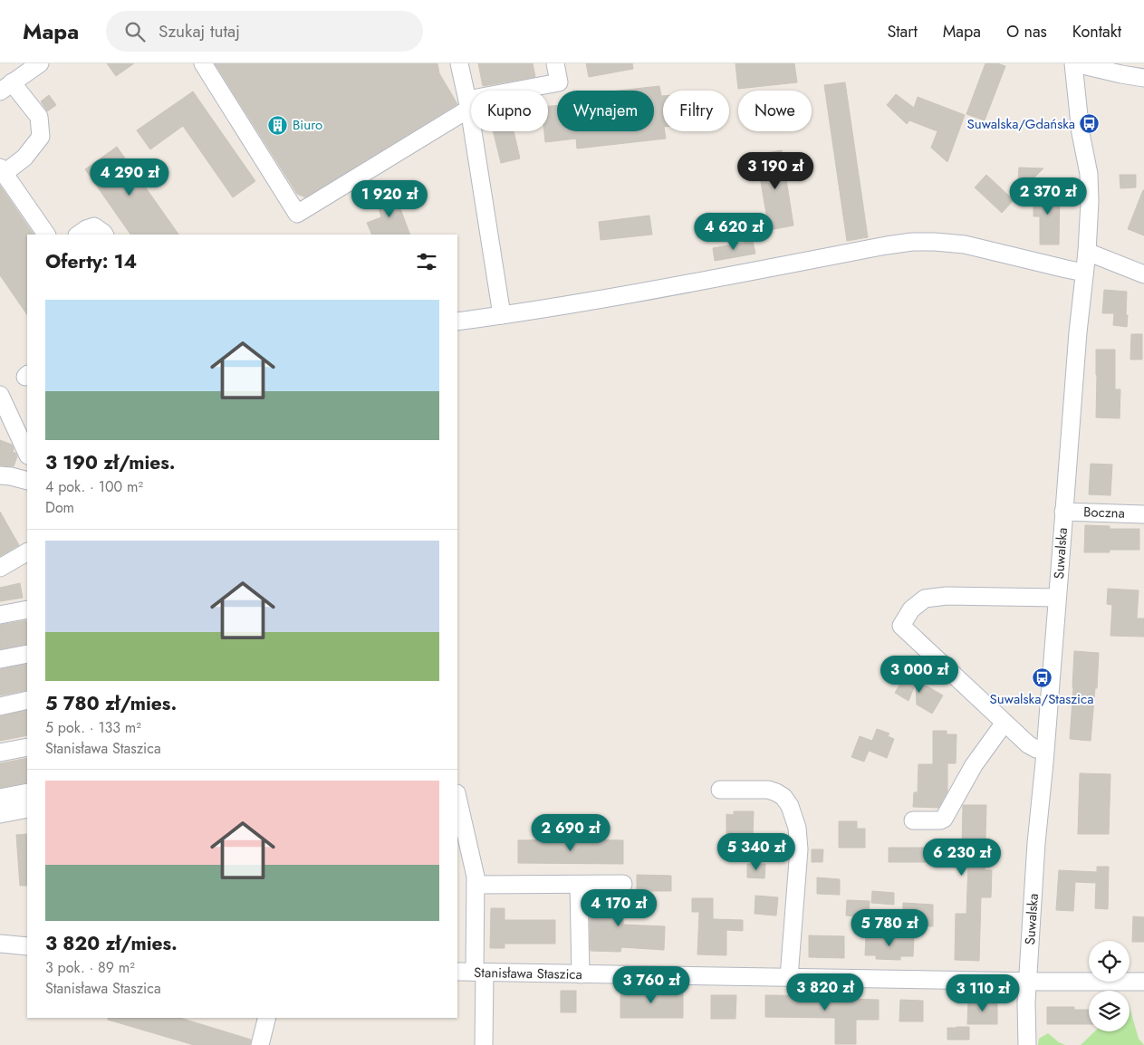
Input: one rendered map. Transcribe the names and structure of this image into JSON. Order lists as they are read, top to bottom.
{
  "streets": {
    "street": ["Boczna", "Suwalska", "Stanisława Staszica"]
  },
  "crossings": [
    ["Boczna", "Suwalska"],
    ["Suwalska", "Stanisława Staszica"]
  ],
  "places": {
    "bus stop": ["Suwalska/Gdańska", "Suwalska/Staszica"],
    "building": ["Biuro"]
  },
  "page": {
    "header": "Mapa",
    "search": "Szukaj tutaj",
    "nav": [
      "Start",
      "Mapa",
      "O nas",
      "Kontakt"
    ],
    "chip": [
      "Kupno",
      "Wynajem",
      "Filtry",
      "Nowe"
    ],
    "price": [
      "3 190 zł",
      "4 290 zł",
      "2 370 zł",
      "1 920 zł",
      "4 620 zł",
      "3 000 zł",
      "2 690 zł",
      "5 340 zł",
      "6 230 zł",
      "4 170 zł",
      "5 780 zł",
      "3 760 zł",
      "3 820 zł",
      "3 110 zł"
    ],
    "heading": "Oferty: 14",
    "list": [
      {
        "name": "3 190 zł/mies.",
        "note": "4 pok. · 100 m² · Dom"
      },
      {
        "name": "5 780 zł/mies.",
        "note": "5 pok. · 133 m² · Stanisława Staszica"
      },
      {
        "name": "3 820 zł/mies.",
        "note": "3 pok. · 89 m² · Stanisława Staszica"
      }
    ]
  }
}
